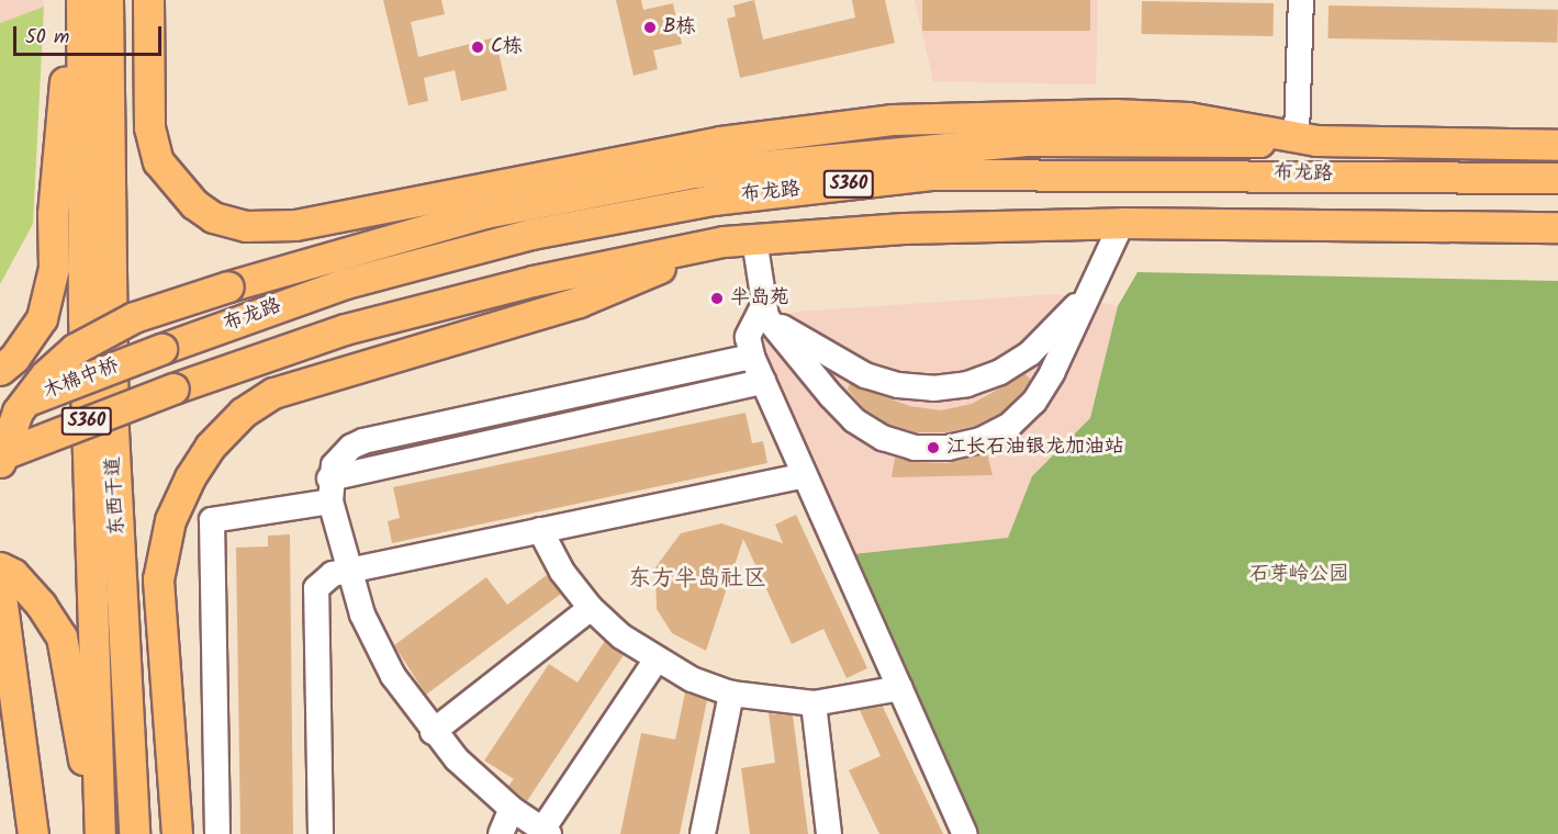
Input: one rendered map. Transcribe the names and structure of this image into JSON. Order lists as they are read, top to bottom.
{
  "streets": {
    "main road": [
      "布龙路",
      "S360",
      "木棉中桥",
      "东西干道"
    ]
  },
  "crossings": [
    ["布龙路", "木棉中桥"],
    ["S360", "木棉中桥"]
  ],
  "districts": ["东方半岛社区"],
  "parks": ["石芽岭公园"],
  "places": [
    "B栋",
    "C栋",
    "半岛苑",
    "江长石油银龙加油站"
  ],
  "scale_bar": "50 m"
}
